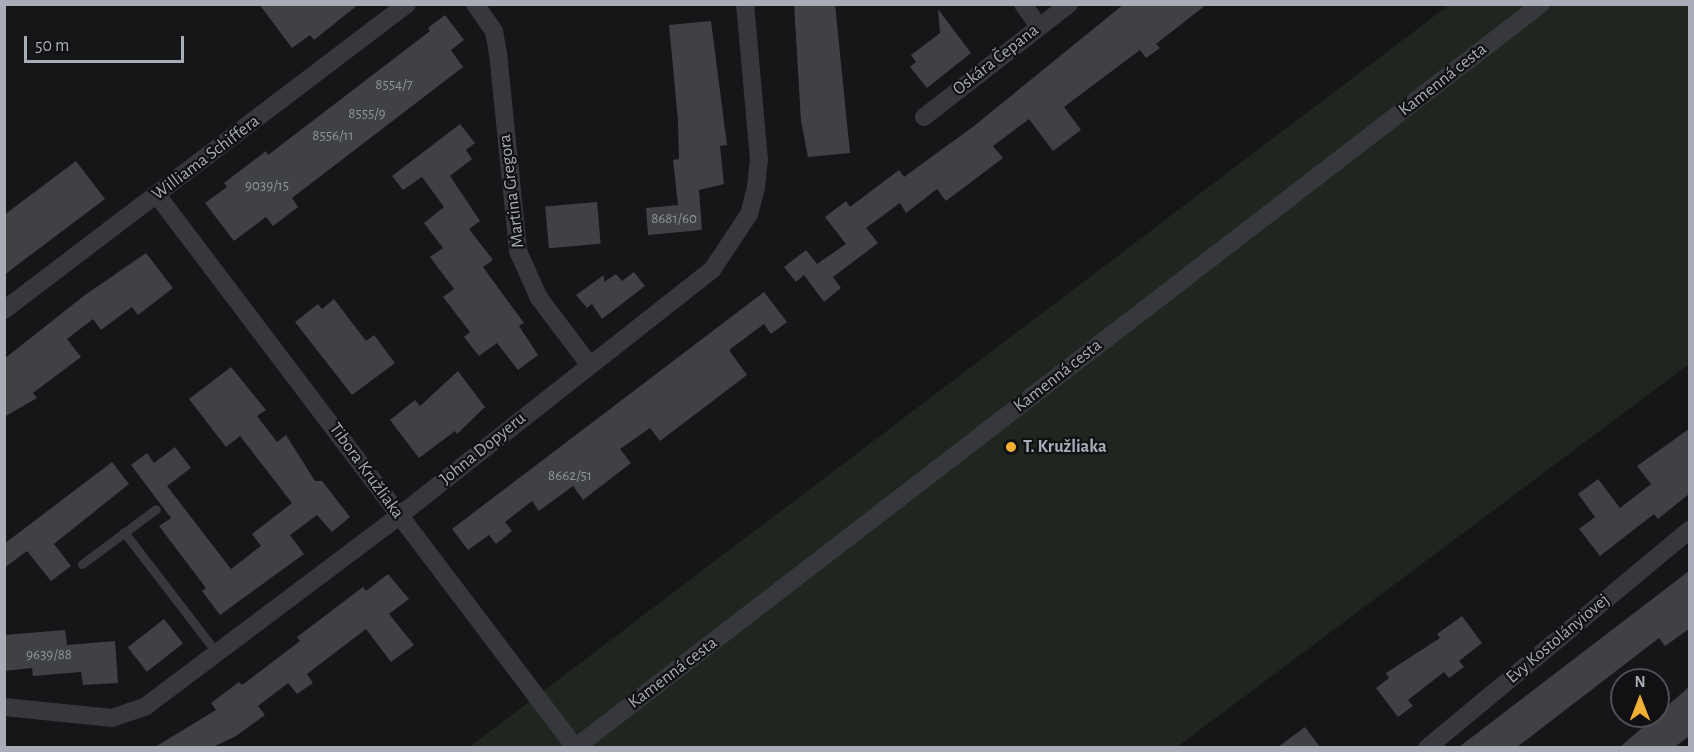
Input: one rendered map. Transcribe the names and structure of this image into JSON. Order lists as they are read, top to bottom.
{
  "streets": {
    "street": [
      "Oskára Čepana",
      "Kamenná cesta",
      "Williama Schiffera",
      "Martina Gregora",
      "Johna Dopyeru",
      "Tibora Kružliaka",
      "Evy Kostolányiovej"
    ]
  },
  "crossings": [
    ["Kamenná cesta", "Tibora Kružliaka"],
    ["Williama Schiffera", "Tibora Kružliaka"],
    ["Martina Gregora", "Johna Dopyeru"],
    ["Johna Dopyeru", "Tibora Kružliaka"]
  ],
  "places": ["T. Kružliaka"],
  "house_numbers": [
    "8554/7",
    "8555/9",
    "8556/11",
    "9039/15",
    "8681/60",
    "8662/51",
    "9639/88"
  ],
  "scale_bar": "50 m",
  "north": "top"
}
